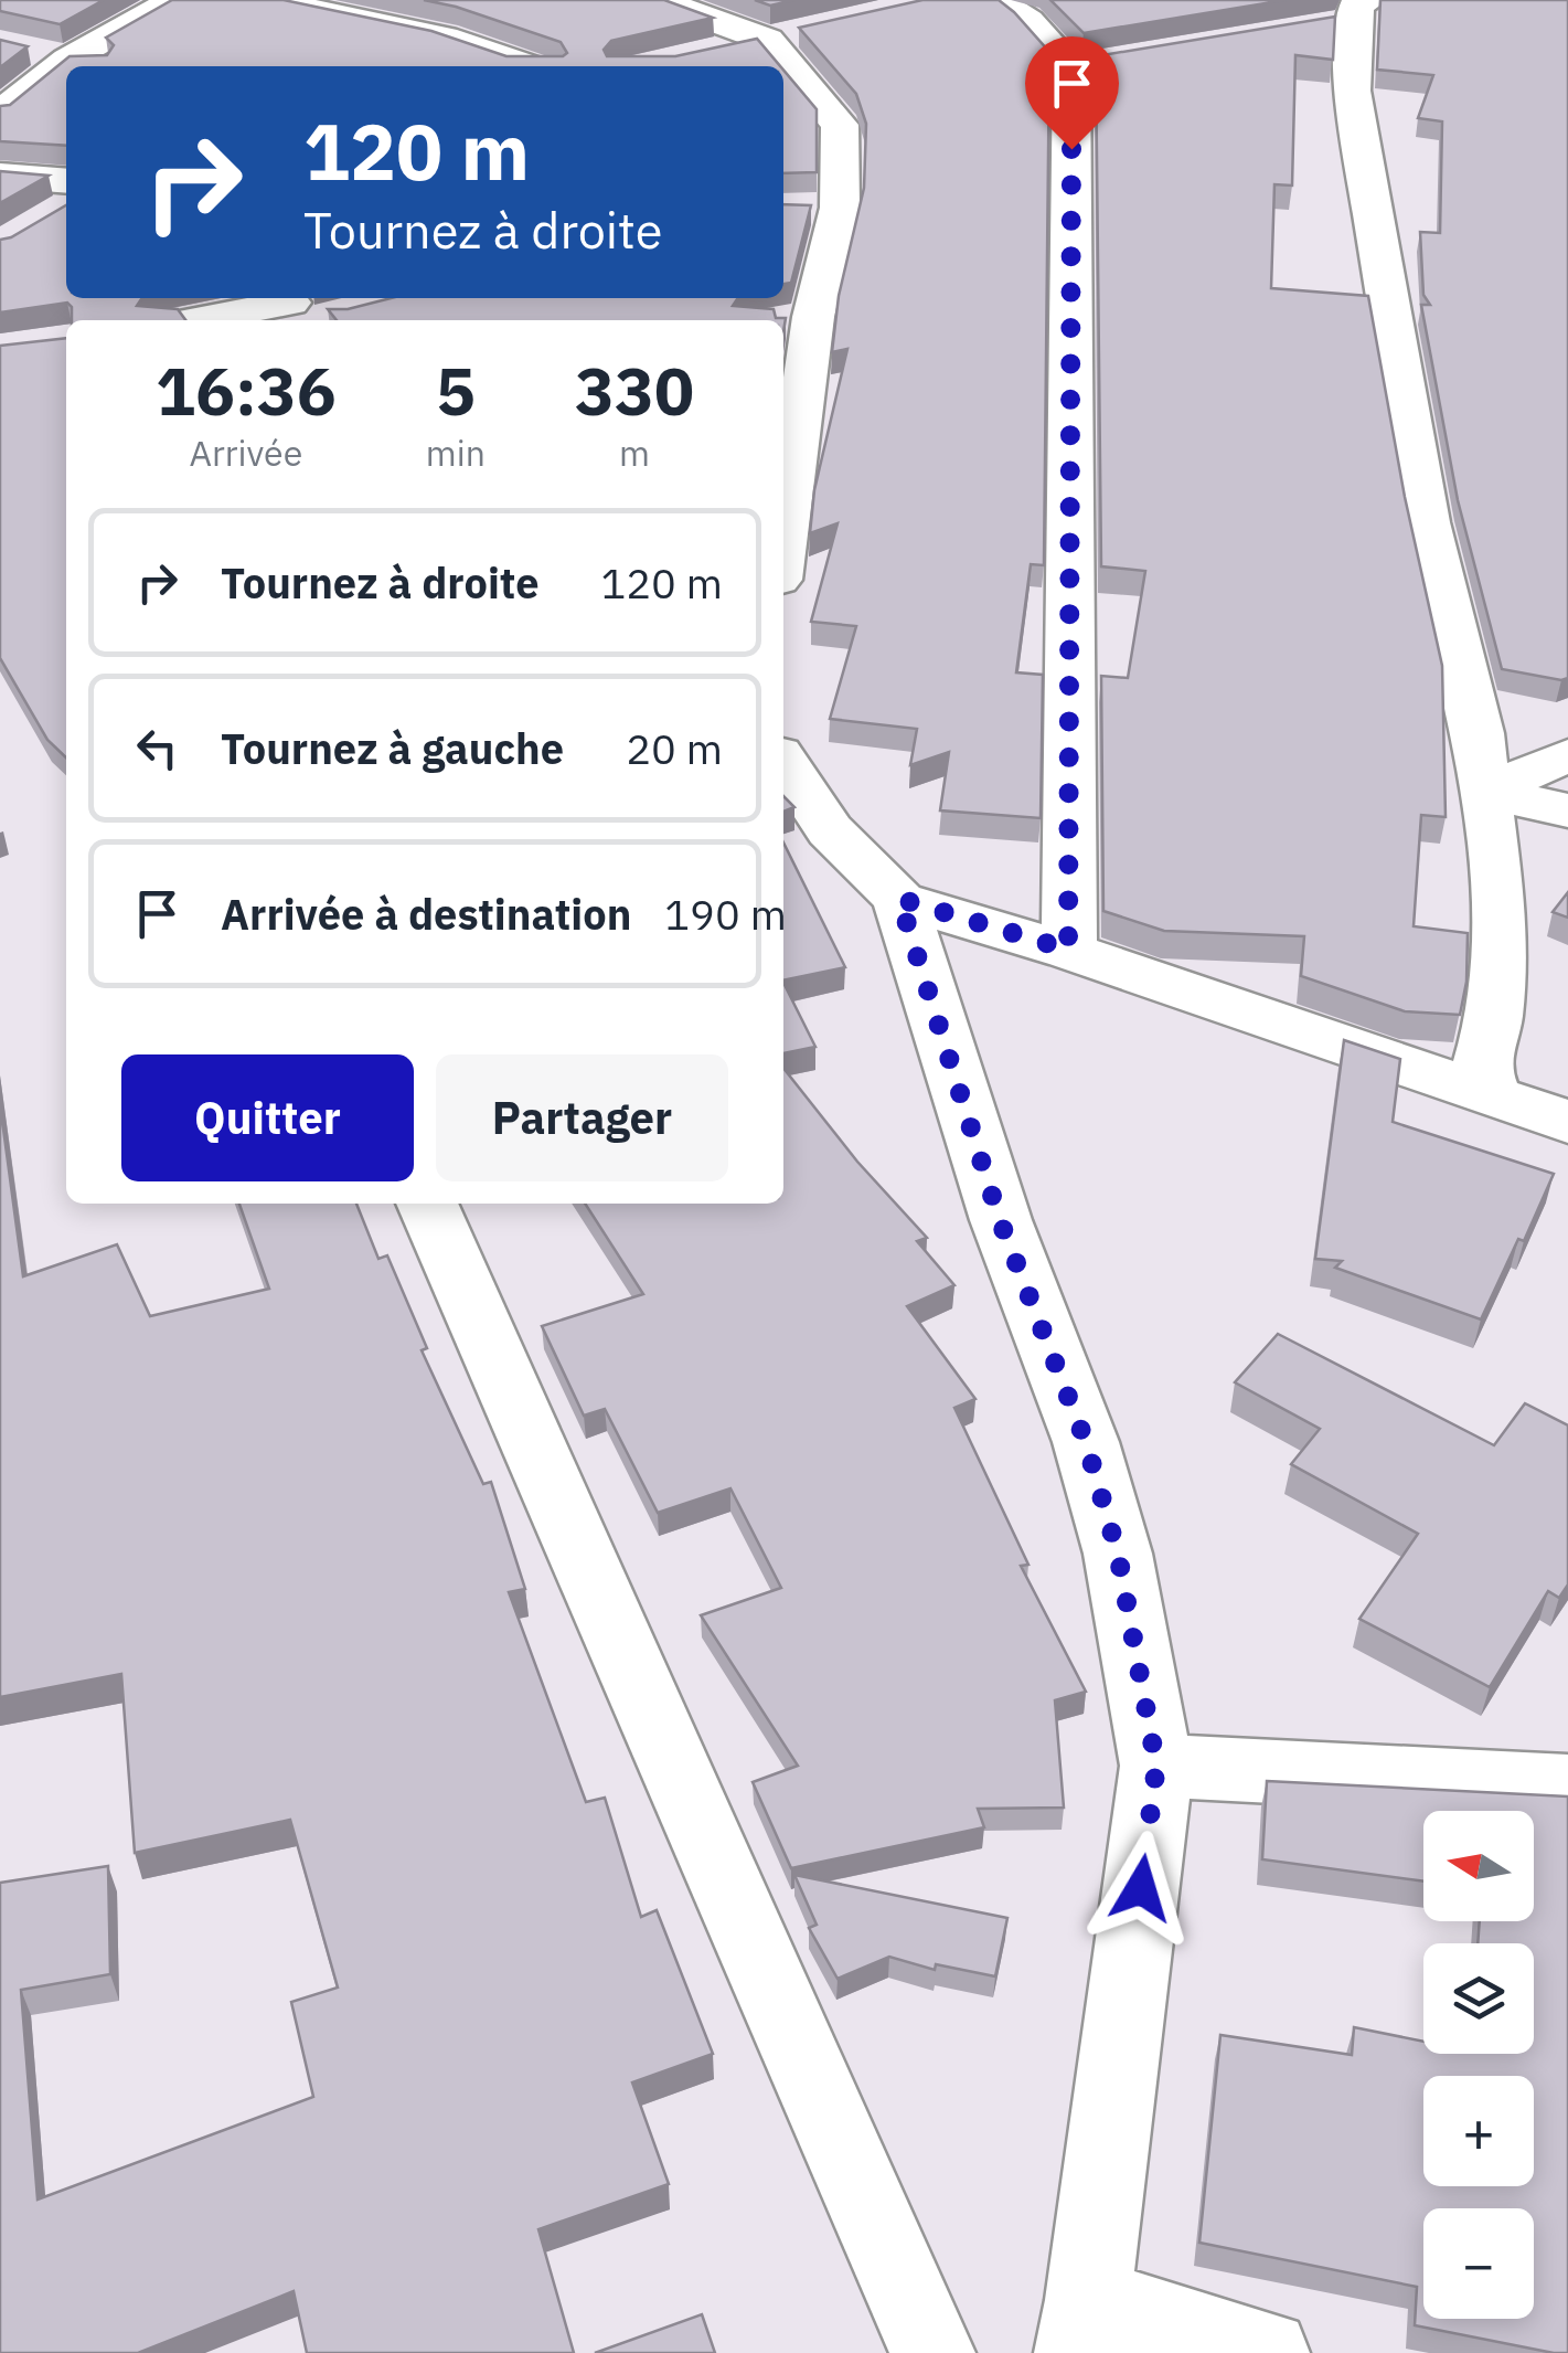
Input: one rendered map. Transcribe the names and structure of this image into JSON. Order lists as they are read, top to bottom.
{
  "north": "left",
  "page": {
    "turn": ["120 m", "Tournez à droite"],
    "eta": [
      "16:36",
      "Arrivée",
      "5",
      "min",
      "330",
      "m"
    ],
    "list": [
      {
        "name": "Tournez à droite",
        "value": "120 m"
      },
      {
        "name": "Tournez à gauche",
        "value": "20 m"
      },
      {
        "name": "Arrivée à destination",
        "value": "190 m"
      }
    ],
    "buttons": ["Quitter", "Partager"],
    "map_buttons": ["+", "−"]
  }
}
